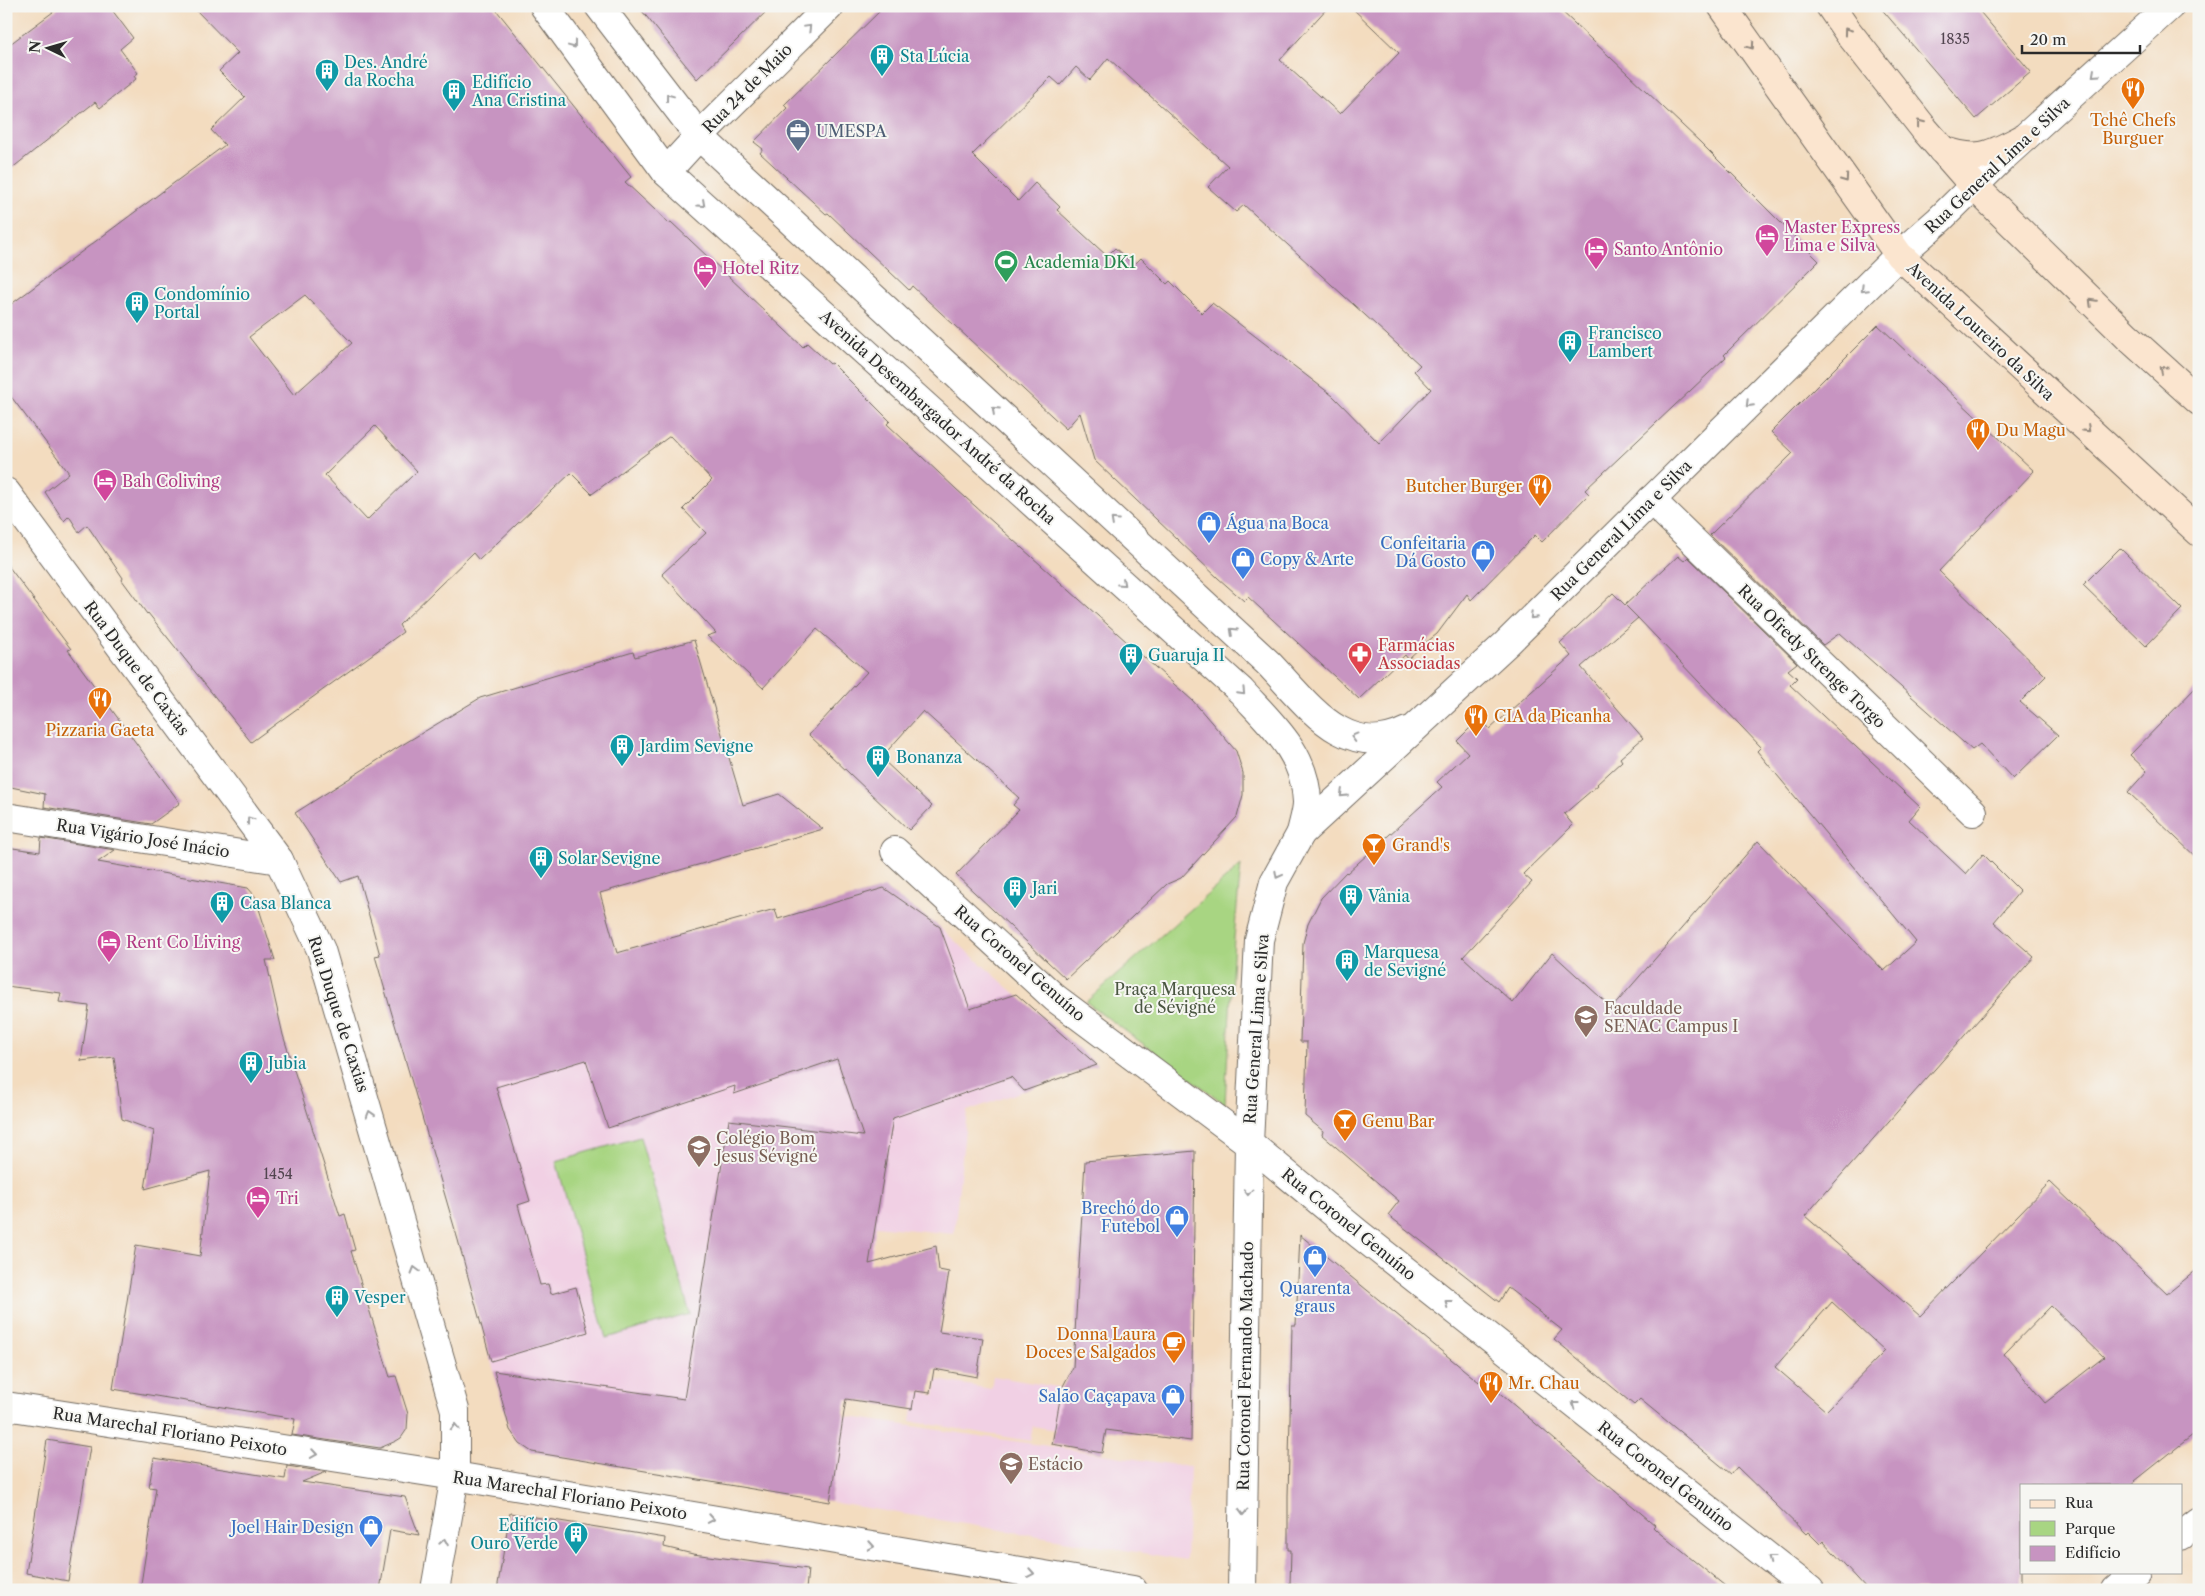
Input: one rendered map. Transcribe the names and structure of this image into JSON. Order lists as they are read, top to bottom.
{
  "streets": {
    "main road": ["Avenida Loureiro da Silva"],
    "street": [
      "Rua 24 de Maio",
      "Rua General Lima e Silva",
      "Avenida Desembargador André da Rocha",
      "Rua Ofredy Strenge Torgo",
      "Rua Duque de Caxias",
      "Rua Vigário José Inácio",
      "Rua Coronel Genuíno",
      "Rua Coronel Fernando Machado",
      "Rua Marechal Floriano Peixoto"
    ]
  },
  "crossings": [
    ["Rua 24 de Maio", "Avenida Desembargador André da Rocha"],
    ["Rua General Lima e Silva", "Avenida Loureiro da Silva"],
    ["Rua General Lima e Silva", "Avenida Desembargador André da Rocha"],
    ["Rua General Lima e Silva", "Rua Ofredy Strenge Torgo"],
    ["Rua General Lima e Silva", "Rua Coronel Genuíno"],
    ["Rua General Lima e Silva", "Rua Coronel Fernando Machado"],
    ["Rua Duque de Caxias", "Rua Vigário José Inácio"],
    ["Rua Duque de Caxias", "Rua Marechal Floriano Peixoto"],
    ["Rua Coronel Genuíno", "Rua Coronel Fernando Machado"]
  ],
  "one_way": [
    "Rua 24 de Maio",
    "Rua General Lima e Silva",
    "Rua Duque de Caxias",
    "Rua Coronel Genuíno",
    "Rua Coronel Fernando Machado",
    "Rua Marechal Floriano Peixoto"
  ],
  "parks": ["Praça Marquesa de Sévigné"],
  "places": {
    "building": [
      "Sta Lúcia",
      "Des. André da Rocha",
      "Edifício Ana Cristina",
      "Condomínio Portal",
      "Francisco Lambert",
      "Guaruja II",
      "Jardim Sevigne",
      "Bonanza",
      "Solar Sevigne",
      "Jari",
      "Vânia",
      "Casa Blanca",
      "Marquesa de Sevigné",
      "Jubia",
      "Vesper",
      "Edifício Ouro Verde"
    ],
    "restaurant": [
      "Tchê Chefs Burguer",
      "Du Magu",
      "Butcher Burger",
      "Pizzaria Gaeta",
      "CIA da Picanha",
      "Mr. Chau"
    ],
    "office": ["UMESPA"],
    "hotel": [
      "Master Express Lima e Silva",
      "Santo Antônio",
      "Hotel Ritz",
      "Bah Coliving",
      "Rent Co Living",
      "Tri"
    ],
    "sports": ["Academia DK1"],
    "shop": [
      "Água na Boca",
      "Confeitaria Dá Gosto",
      "Copy & Arte",
      "Brechó do Futebol",
      "Quarenta graus",
      "Salão Caçapava",
      "Joel Hair Design"
    ],
    "pharmacy": ["Farmácias Associadas"],
    "bar": ["Grand's", "Genu Bar"],
    "school or university": ["Faculdade SENAC Campus I", "Colégio Bom Jesus Sévigné", "Estácio"],
    "cafe": ["Donna Laura Doces e Salgados"]
  },
  "house_numbers": ["1835", "1454"],
  "legend": ["Rua", "Parque", "Edifício"],
  "scale_bar": "20 m",
  "north": "left"
}
